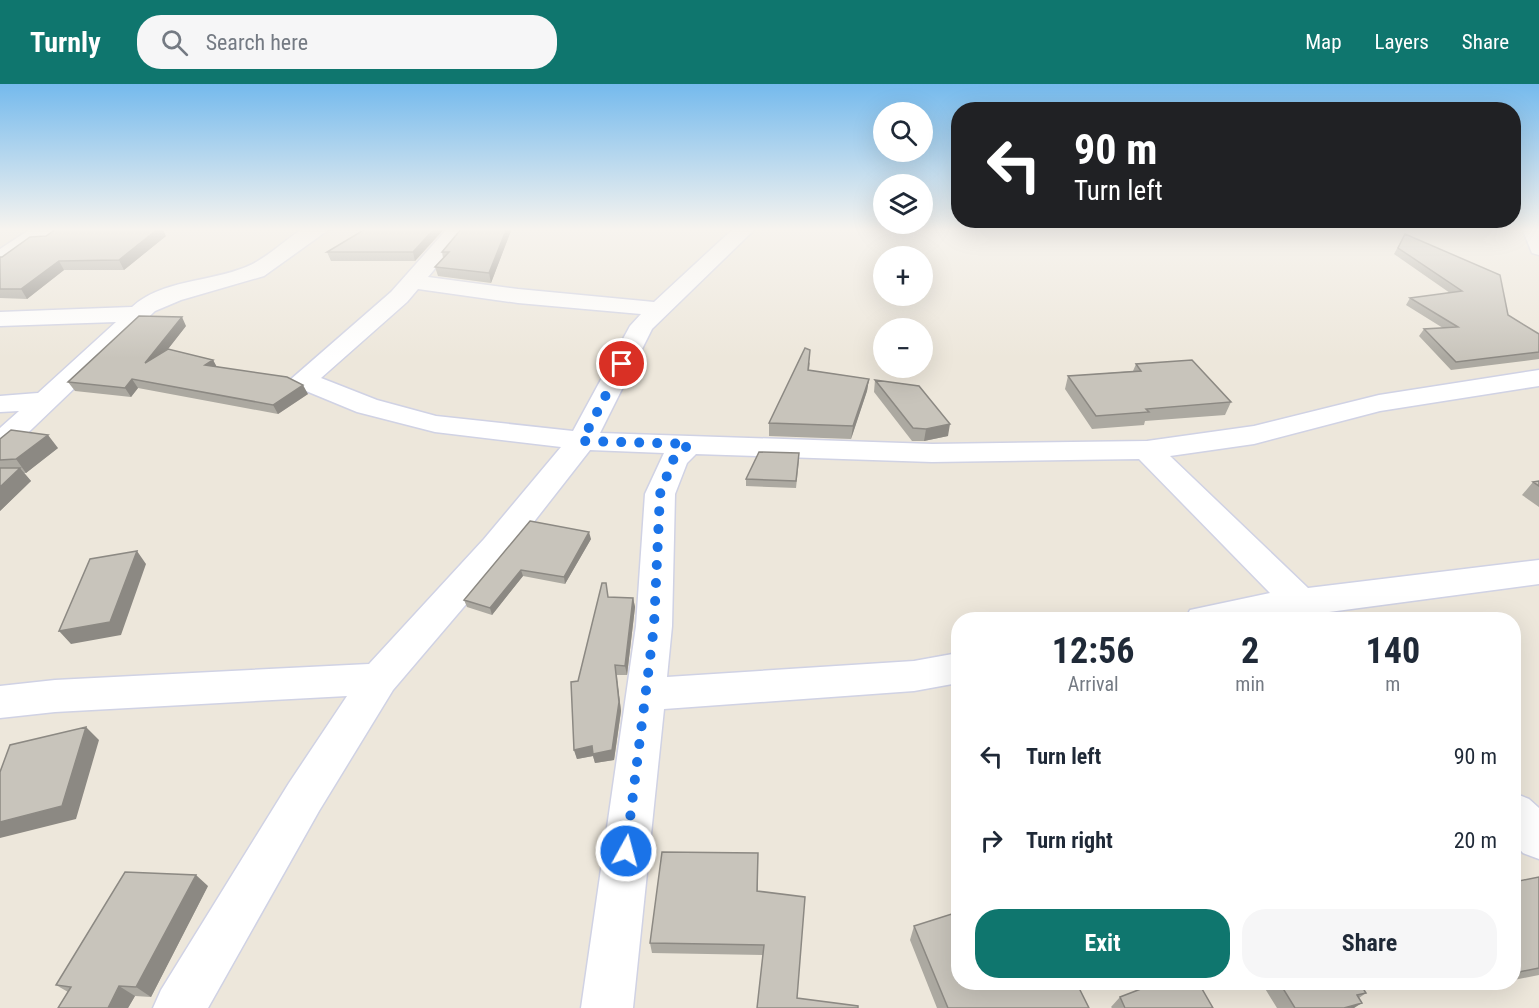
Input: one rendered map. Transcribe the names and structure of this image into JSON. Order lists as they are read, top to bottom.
{
  "page": {
    "header": "Turnly",
    "search": "Search here",
    "nav": ["Map", "Layers", "Share"],
    "map_buttons": ["+", "−"],
    "turn": ["90 m", "Turn left"],
    "eta": [
      "12:56",
      "Arrival",
      "2",
      "min",
      "140",
      "m"
    ],
    "list": [
      {
        "name": "Turn left",
        "value": "90 m"
      },
      {
        "name": "Turn right",
        "value": "20 m"
      }
    ],
    "buttons": ["Exit", "Share"]
  }
}
